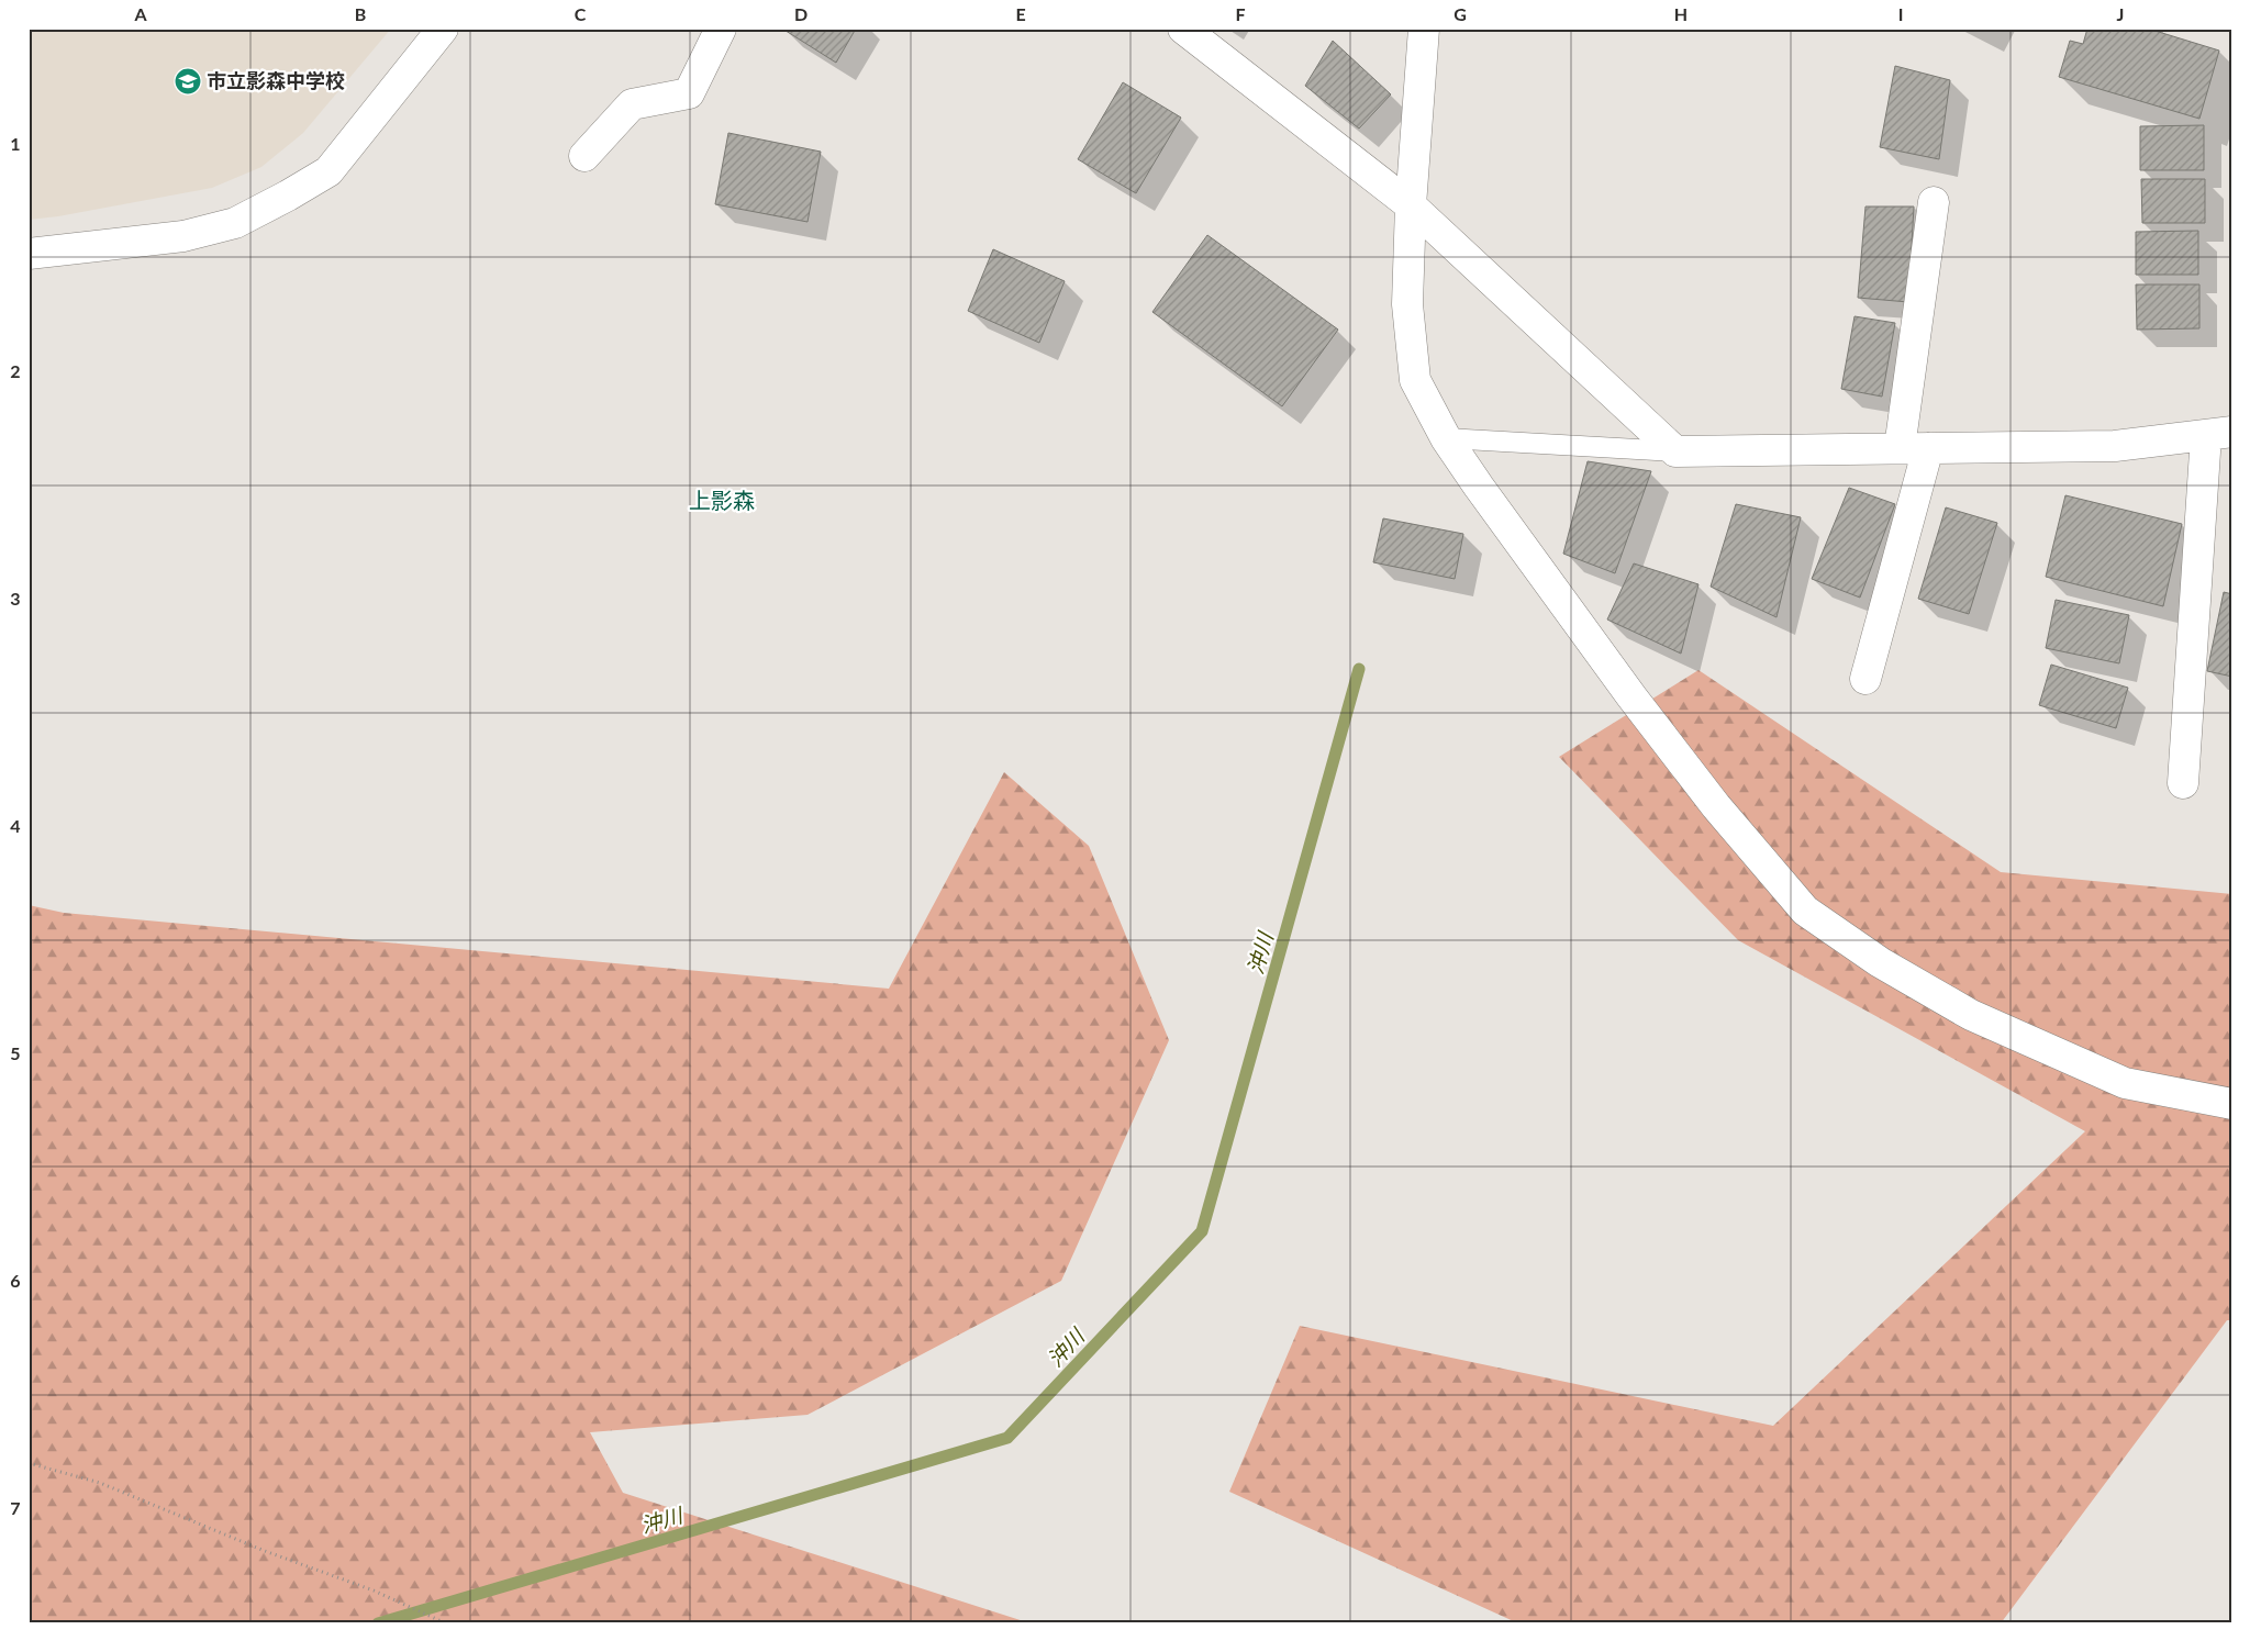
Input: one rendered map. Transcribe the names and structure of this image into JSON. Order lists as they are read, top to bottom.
{
  "districts": ["上影森"],
  "water": ["沖川"],
  "places": {
    "school or university": ["市立影森中学校"]
  },
  "grid": {
    "columns": [
      "A",
      "B",
      "C",
      "D",
      "E",
      "F",
      "G",
      "H",
      "I",
      "J"
    ],
    "rows": [
      "1",
      "2",
      "3",
      "4",
      "5",
      "6",
      "7"
    ]
  }
}
